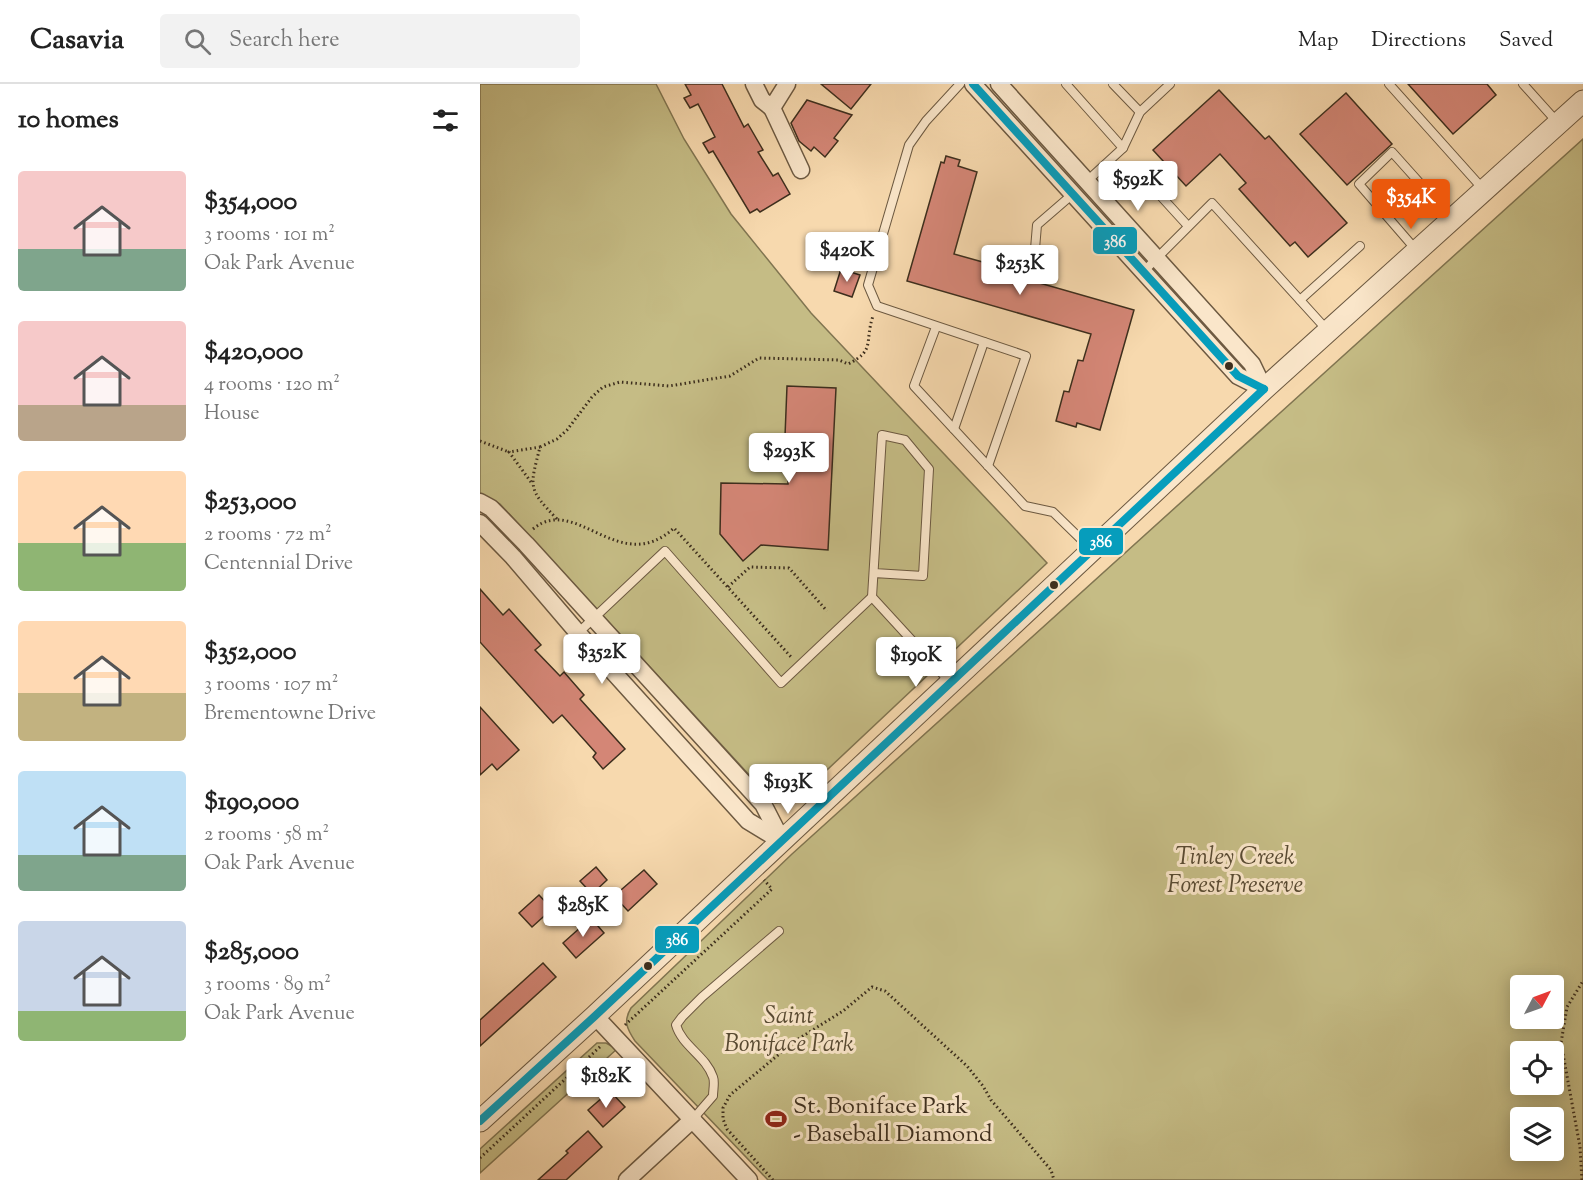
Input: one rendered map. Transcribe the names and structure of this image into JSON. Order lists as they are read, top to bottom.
{
  "parks": ["Tinley Creek Forest Preserve", "Saint Boniface Park"],
  "places": {
    "sports": ["St. Boniface Park - Baseball Diamond"]
  },
  "lines": ["transit line 386"],
  "north": "top right",
  "page": {
    "header": "Casavia",
    "search": "Search here",
    "nav": ["Map", "Directions", "Saved"],
    "heading": "10 homes",
    "list": [
      {
        "name": "$354,000",
        "note": "3 rooms · 101 m² · Oak Park Avenue"
      },
      {
        "name": "$420,000",
        "note": "4 rooms · 120 m² · House"
      },
      {
        "name": "$253,000",
        "note": "2 rooms · 72 m² · Centennial Drive"
      },
      {
        "name": "$352,000",
        "note": "3 rooms · 107 m² · Brementowne Drive"
      },
      {
        "name": "$190,000",
        "note": "2 rooms · 58 m² · Oak Park Avenue"
      },
      {
        "name": "$285,000",
        "note": "3 rooms · 89 m² · Oak Park Avenue"
      }
    ],
    "price": [
      "$592K",
      "$354K",
      "$420K",
      "$253K",
      "$293K",
      "$352K",
      "$190K",
      "$193K",
      "$285K",
      "$182K"
    ]
  }
}
